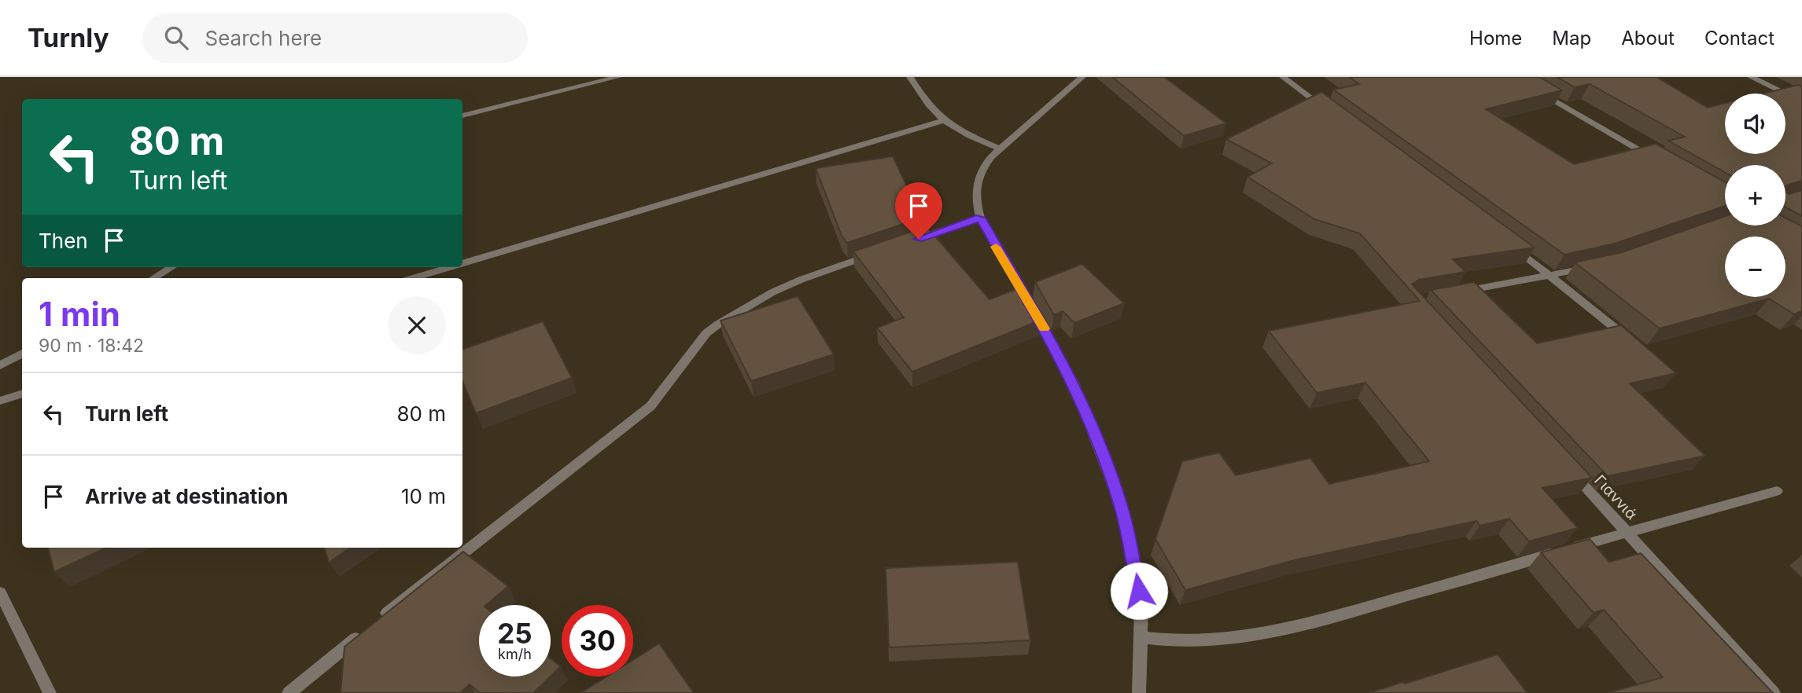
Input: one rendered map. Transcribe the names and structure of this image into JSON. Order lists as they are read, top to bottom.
{
  "streets": {
    "street": ["Γιαννιά"]
  },
  "page": {
    "header": "Turnly",
    "search": "Search here",
    "nav": [
      "Home",
      "Map",
      "About",
      "Contact"
    ],
    "map_buttons": ["+", "−"],
    "turn": ["80 m", "Turn left"],
    "then": "Then",
    "heading": ["1 min", "90 m · 18:42"],
    "list": [
      {
        "name": "Turn left",
        "value": "80 m"
      },
      {
        "name": "Arrive at destination",
        "value": "10 m"
      }
    ],
    "speed": "25 km/h",
    "limit": "30"
  }
}
